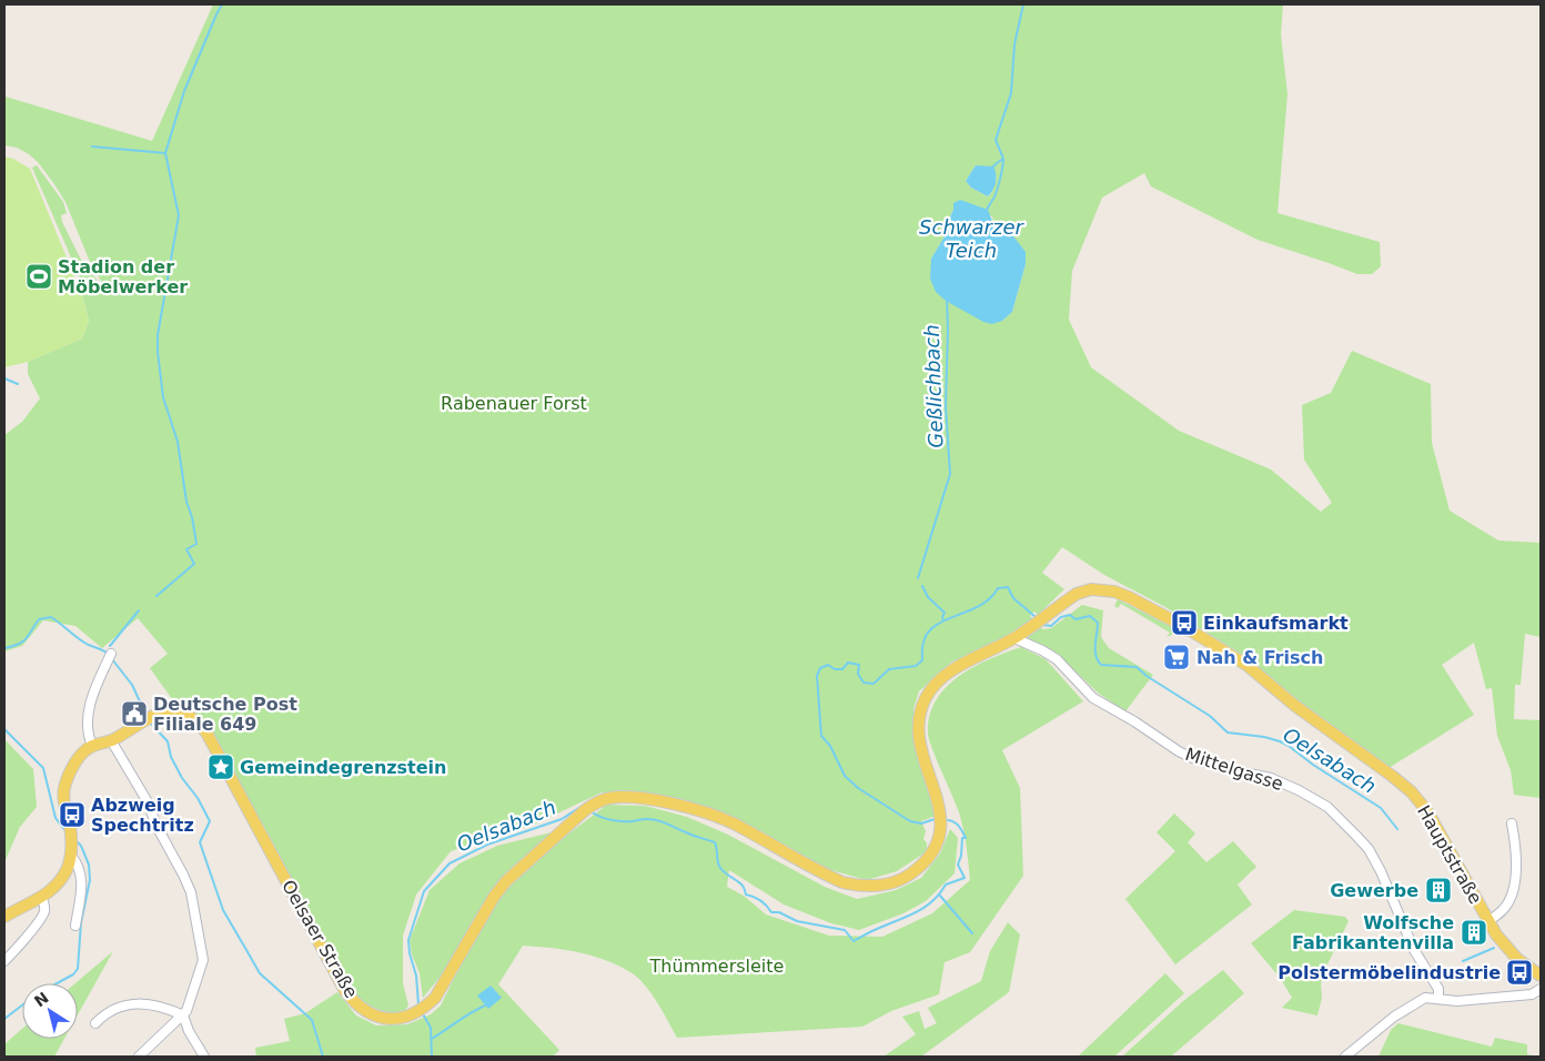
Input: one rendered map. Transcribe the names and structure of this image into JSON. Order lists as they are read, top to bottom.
{
  "streets": {
    "main road": ["Hauptstraße", "Oelsaer Straße"],
    "street": ["Mittelgasse"]
  },
  "crossings": [
    ["Mittelgasse", "Hauptstraße"],
    ["Mittelgasse", "Oelsaer Straße"],
    ["Hauptstraße", "Oelsaer Straße"]
  ],
  "water": ["Schwarzer Teich", "Geßlichbach", "Oelsabach"],
  "parks": ["Rabenauer Forst", "Thümmersleite"],
  "places": {
    "sports": ["Stadion der Möbelwerker"],
    "bus stop": ["Einkaufsmarkt", "Abzweig Spechtritz", "Polstermöbelindustrie"],
    "supermarket": ["Nah & Frisch"],
    "public building": ["Deutsche Post Filiale 649"],
    "place": ["Gemeindegrenzstein"],
    "building": ["Gewerbe", "Wolfsche Fabrikantenvilla"]
  },
  "north": "top left"
}
